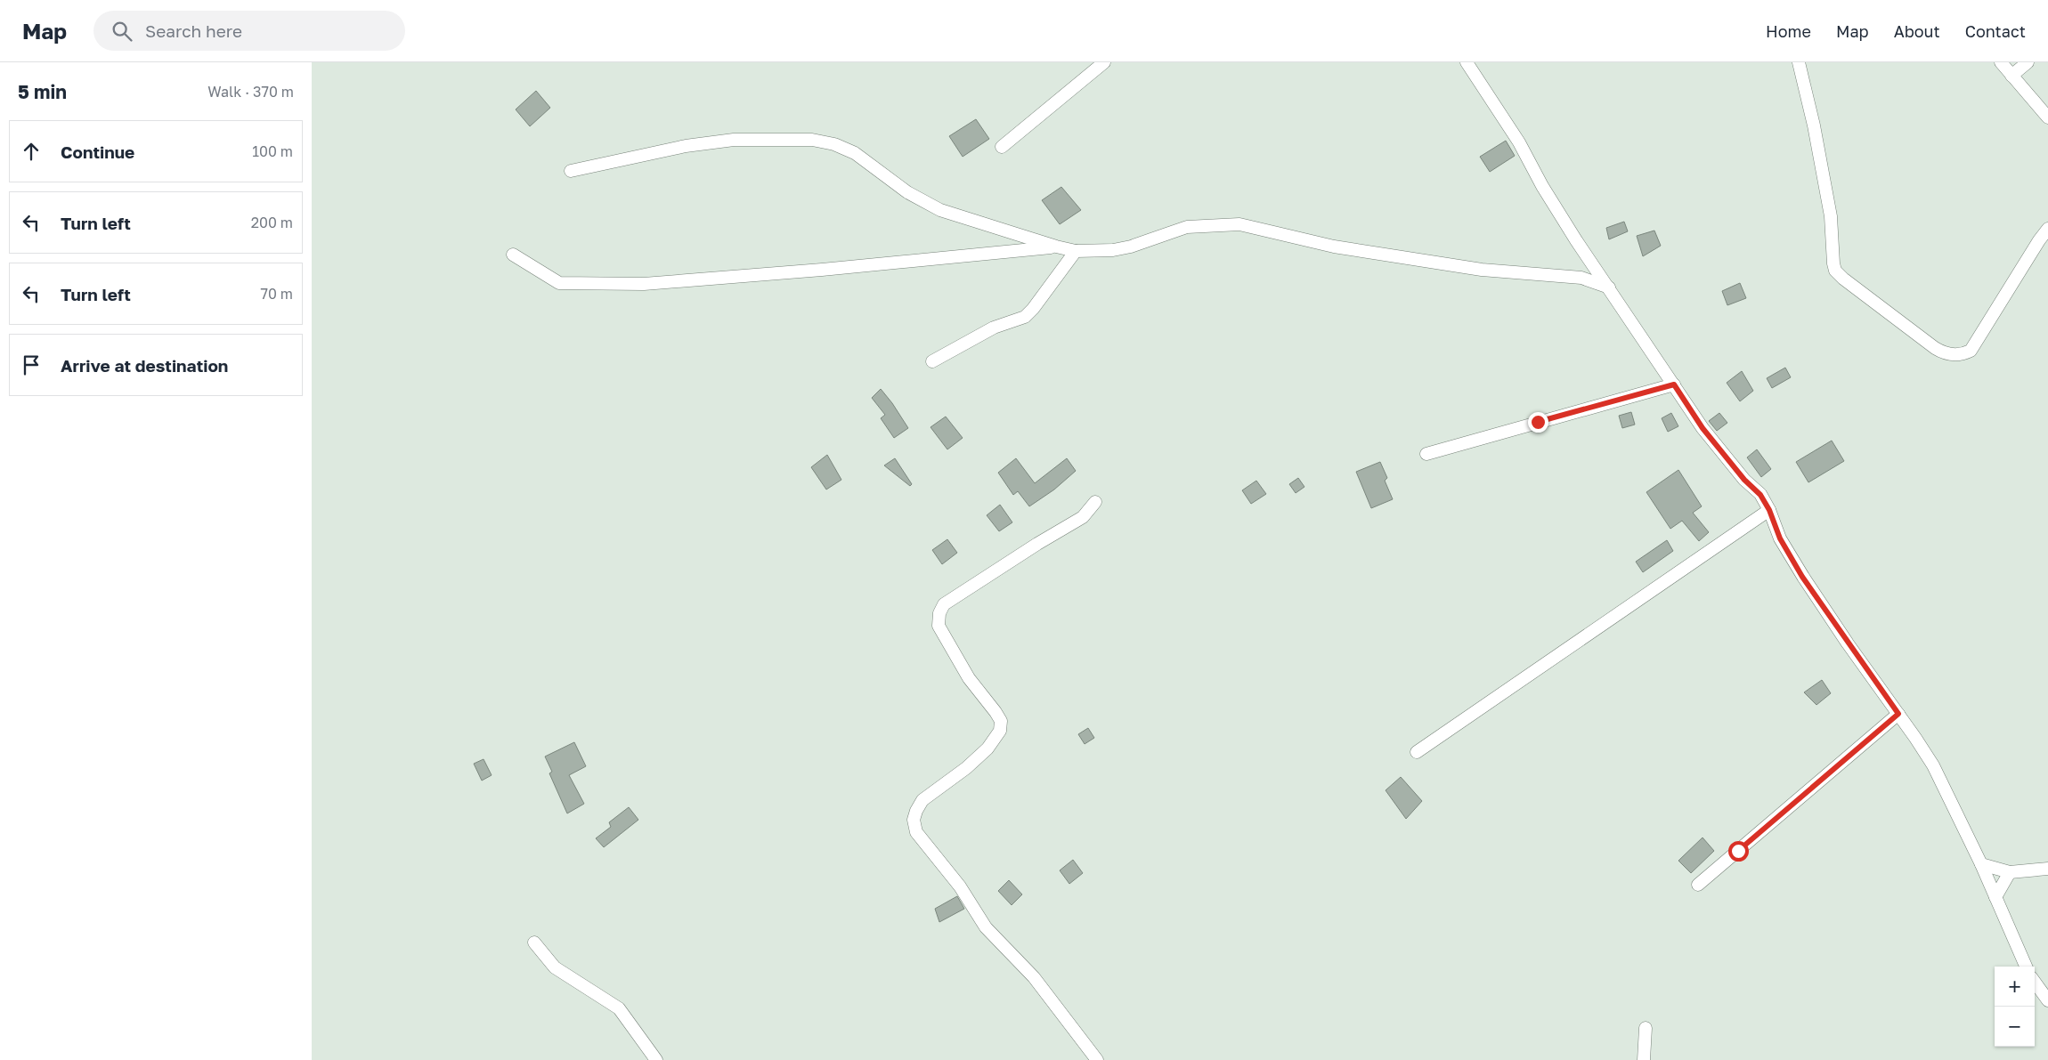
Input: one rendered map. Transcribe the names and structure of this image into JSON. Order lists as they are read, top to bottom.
{
  "page": {
    "header": "Map",
    "search": "Search here",
    "nav": [
      "Home",
      "Map",
      "About",
      "Contact"
    ],
    "heading": ["5 min", "Walk · 370 m"],
    "list": [
      ["Continue", "100 m"],
      ["Turn left", "200 m"],
      ["Turn left", "70 m"],
      "Arrive at destination"
    ],
    "map_buttons": ["+", "−"]
  }
}
